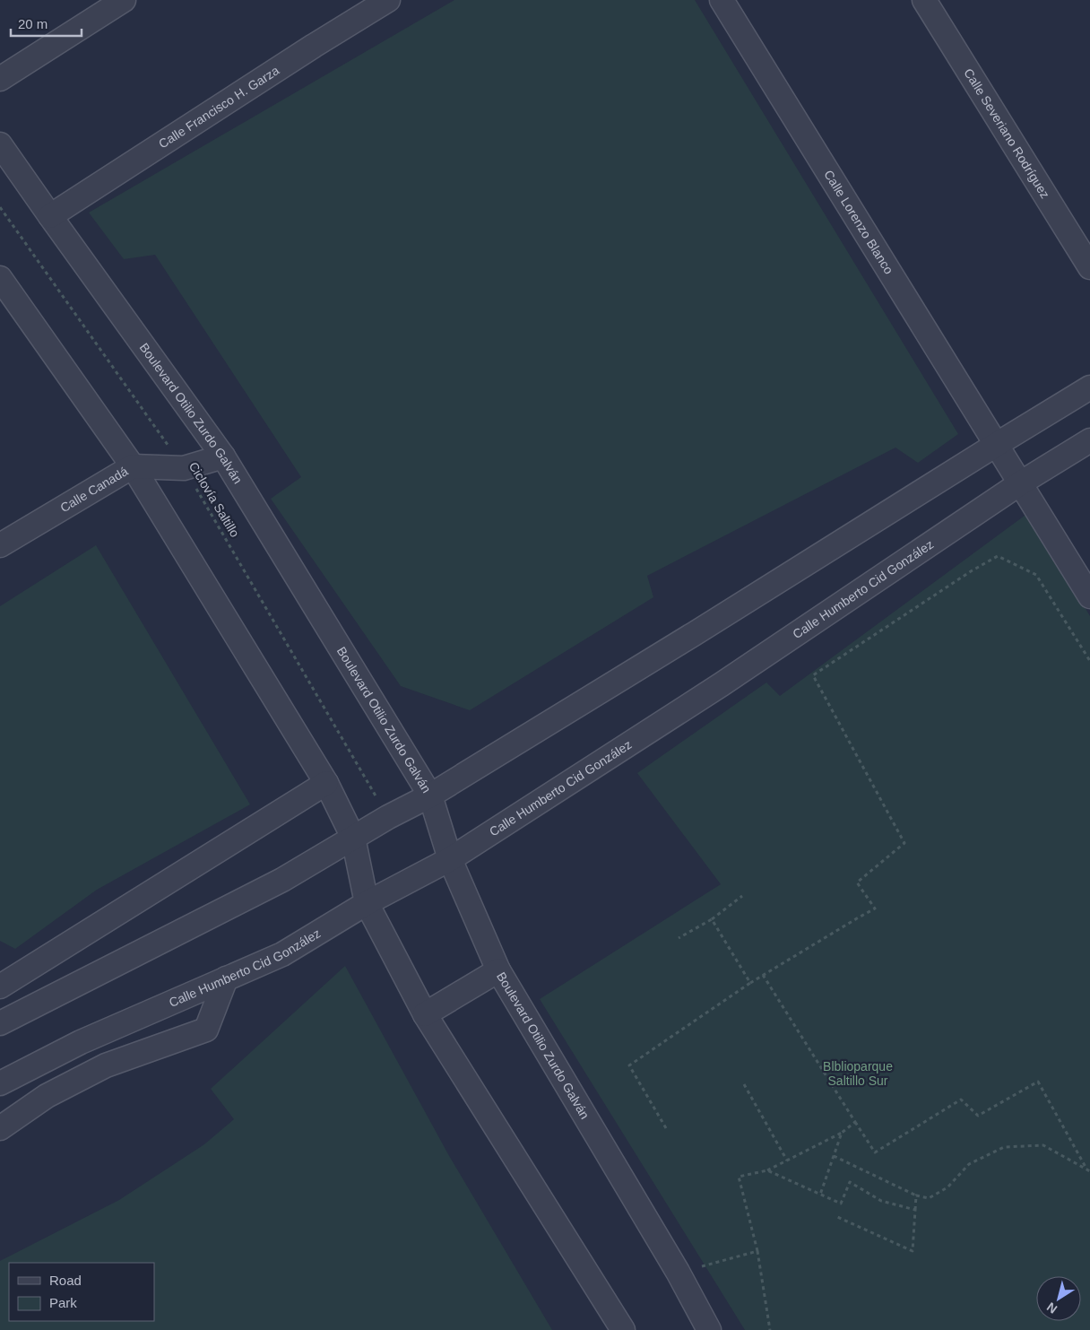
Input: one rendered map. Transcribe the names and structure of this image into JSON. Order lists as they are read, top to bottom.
{
  "streets": {
    "street": [
      "Calle Francisco H. Garza",
      "Calle Severiano Rodríguez",
      "Calle Lorenzo Blanco",
      "Boulevard Otilio Zurdo Galván",
      "Calle Canadá",
      "Calle Humberto Cid González"
    ],
    "path": ["Ciclovía Saltillo"]
  },
  "crossings": [
    ["Calle Francisco H. Garza", "Boulevard Otilio Zurdo Galván"],
    ["Calle Lorenzo Blanco", "Calle Humberto Cid González"],
    ["Boulevard Otilio Zurdo Galván", "Calle Canadá"],
    ["Boulevard Otilio Zurdo Galván", "Calle Humberto Cid González"],
    ["Calle Canadá", "Ciclovía Saltillo"]
  ],
  "parks": ["Blblioparque Saltillo Sur"],
  "legend": ["Road", "Park"],
  "scale_bar": "20 m",
  "north": "bottom left"
}
